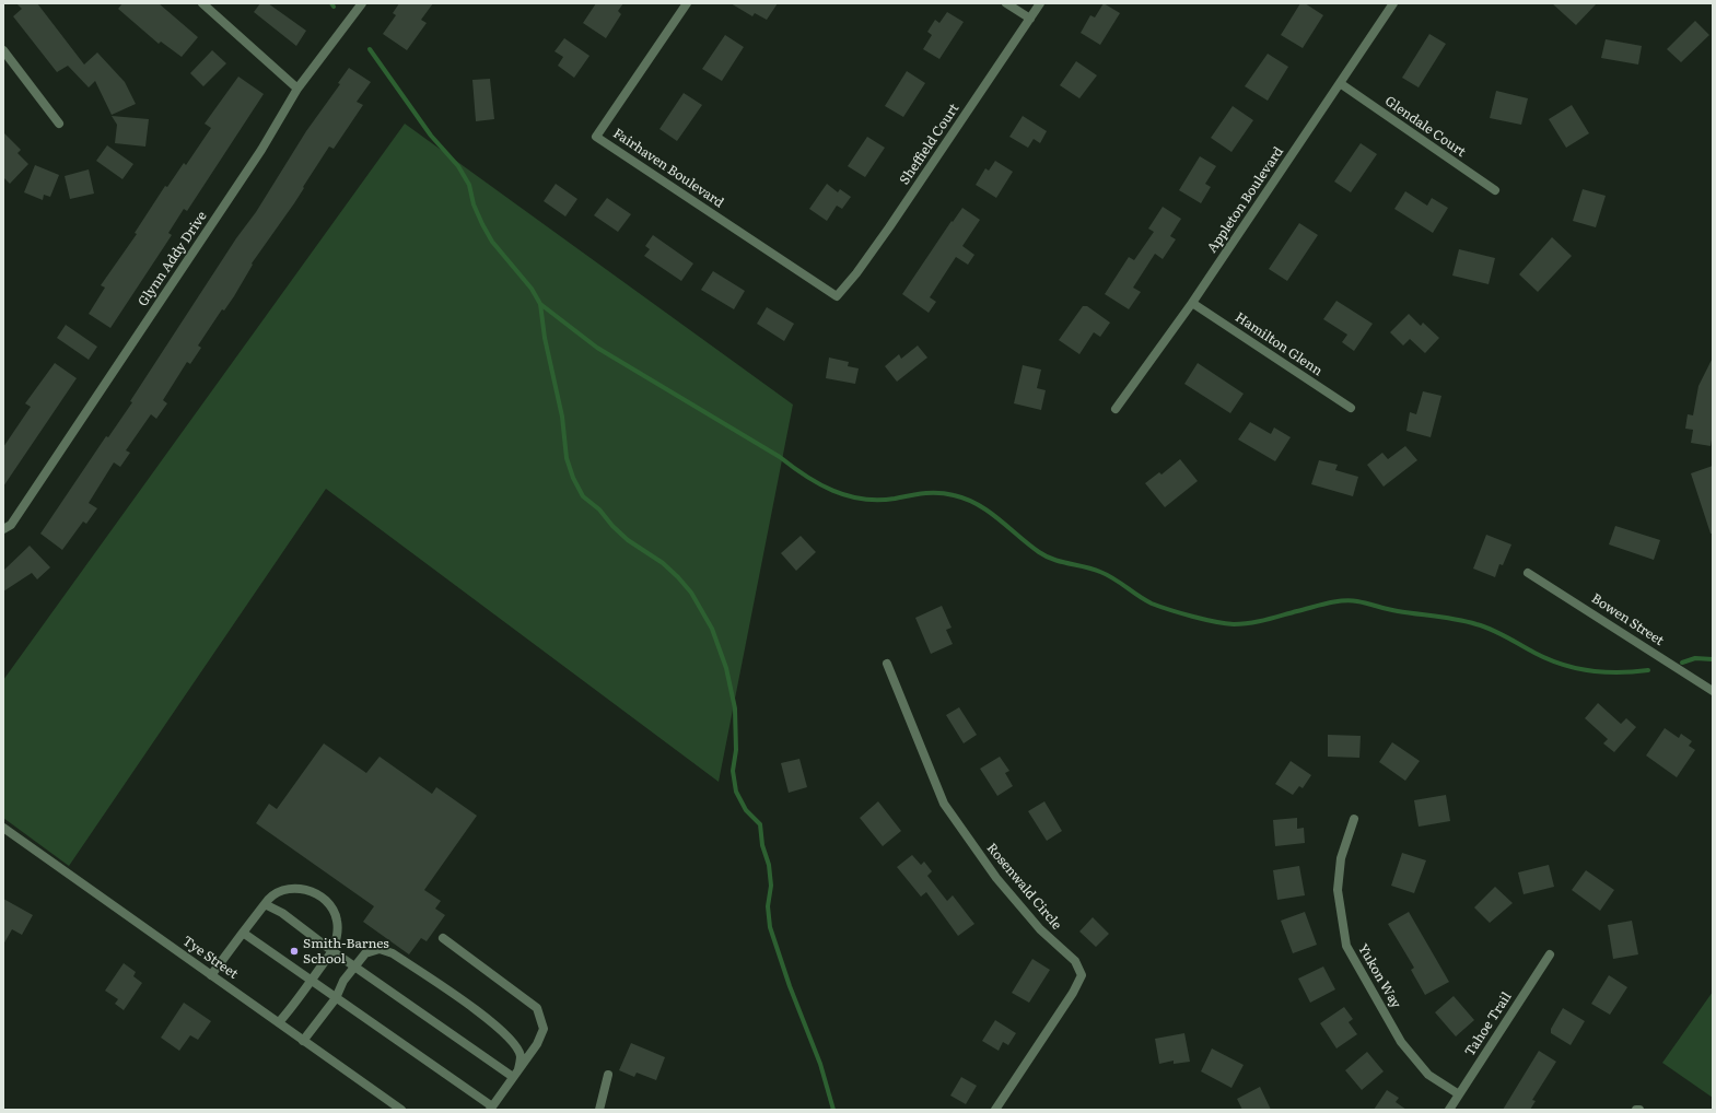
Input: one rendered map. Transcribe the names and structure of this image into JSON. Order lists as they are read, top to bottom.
{
  "streets": {
    "street": [
      "Glendale Court",
      "Sheffield Court",
      "Fairhaven Boulevard",
      "Appleton Boulevard",
      "Glynn Addy Drive",
      "Hamilton Glenn",
      "Bowen Street",
      "Rosenwald Circle",
      "Tye Street",
      "Yukon Way",
      "Tahoe Trail"
    ]
  },
  "crossings": [
    ["Glendale Court", "Appleton Boulevard"],
    ["Sheffield Court", "Fairhaven Boulevard"],
    ["Appleton Boulevard", "Hamilton Glenn"],
    ["Yukon Way", "Tahoe Trail"]
  ],
  "places": ["Smith-Barnes School"]
}
